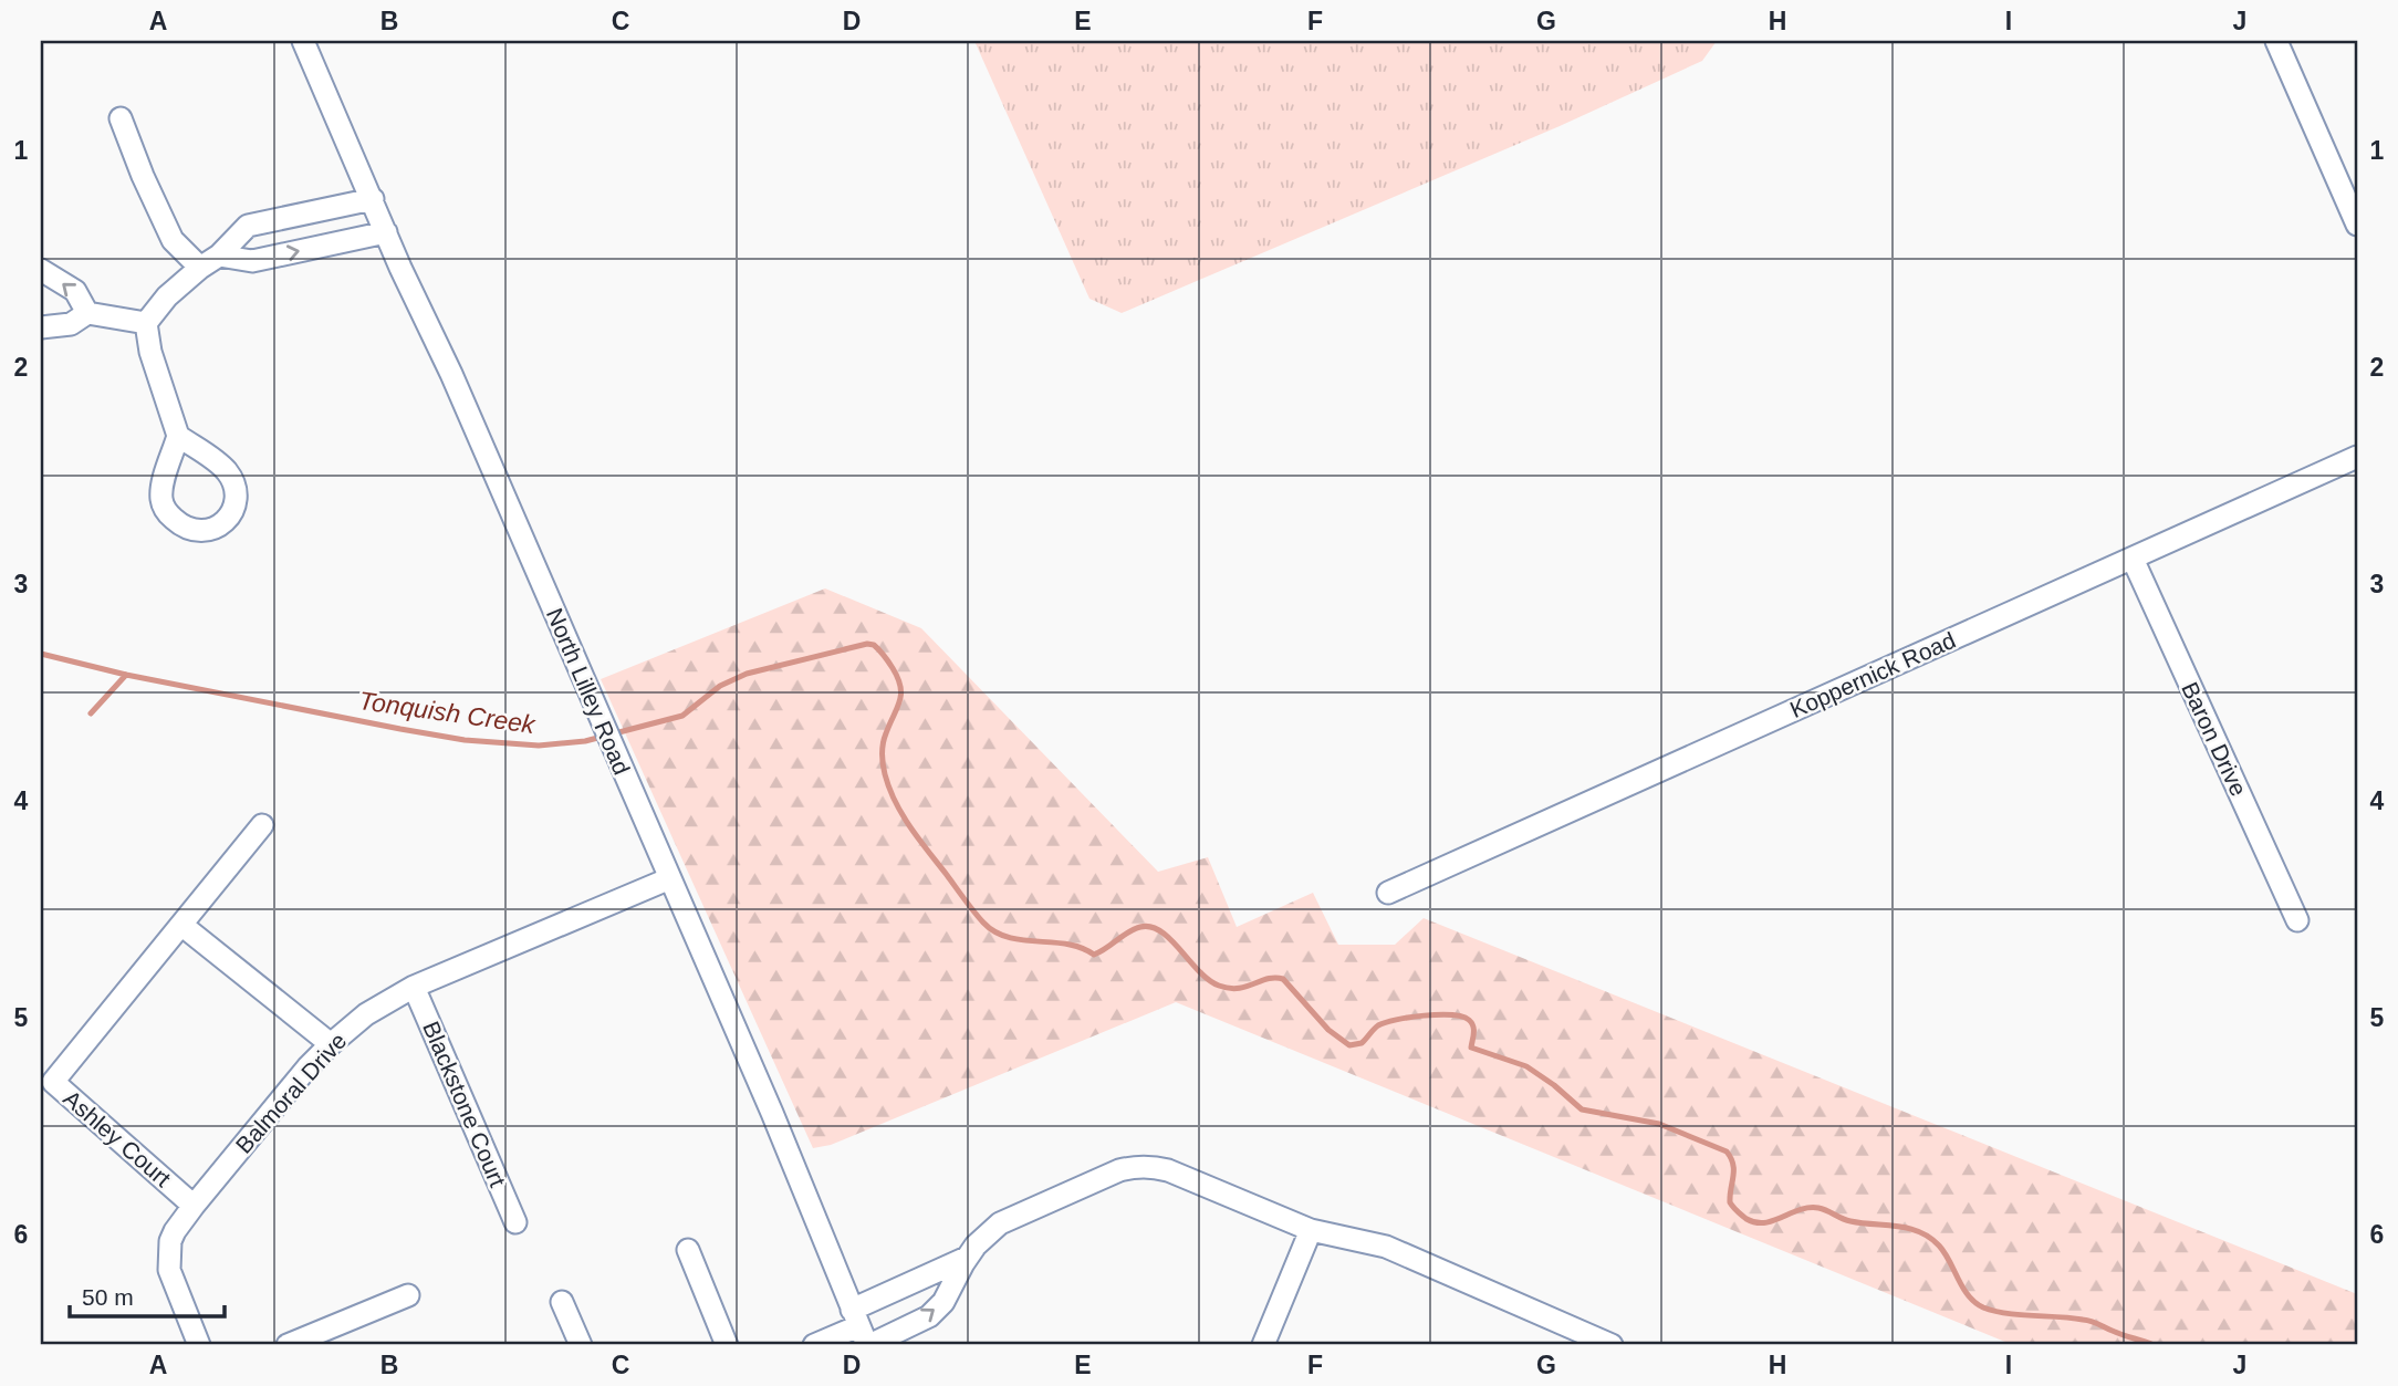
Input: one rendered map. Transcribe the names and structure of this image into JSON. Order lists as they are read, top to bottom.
{
  "streets": {
    "street": [
      "Koppernick Road",
      "North Lilley Road",
      "Baron Drive",
      "Balmoral Drive",
      "Blackstone Court",
      "Ashley Court"
    ]
  },
  "crossings": [
    ["Koppernick Road", "Baron Drive"],
    ["North Lilley Road", "Balmoral Drive"],
    ["Balmoral Drive", "Blackstone Court"],
    ["Balmoral Drive", "Ashley Court"]
  ],
  "water": ["Tonquish Creek"],
  "scale_bar": "50 m",
  "grid": {
    "columns": [
      "A",
      "B",
      "C",
      "D",
      "E",
      "F",
      "G",
      "H",
      "I",
      "J"
    ],
    "rows": [
      "1",
      "2",
      "3",
      "4",
      "5",
      "6"
    ]
  }
}
